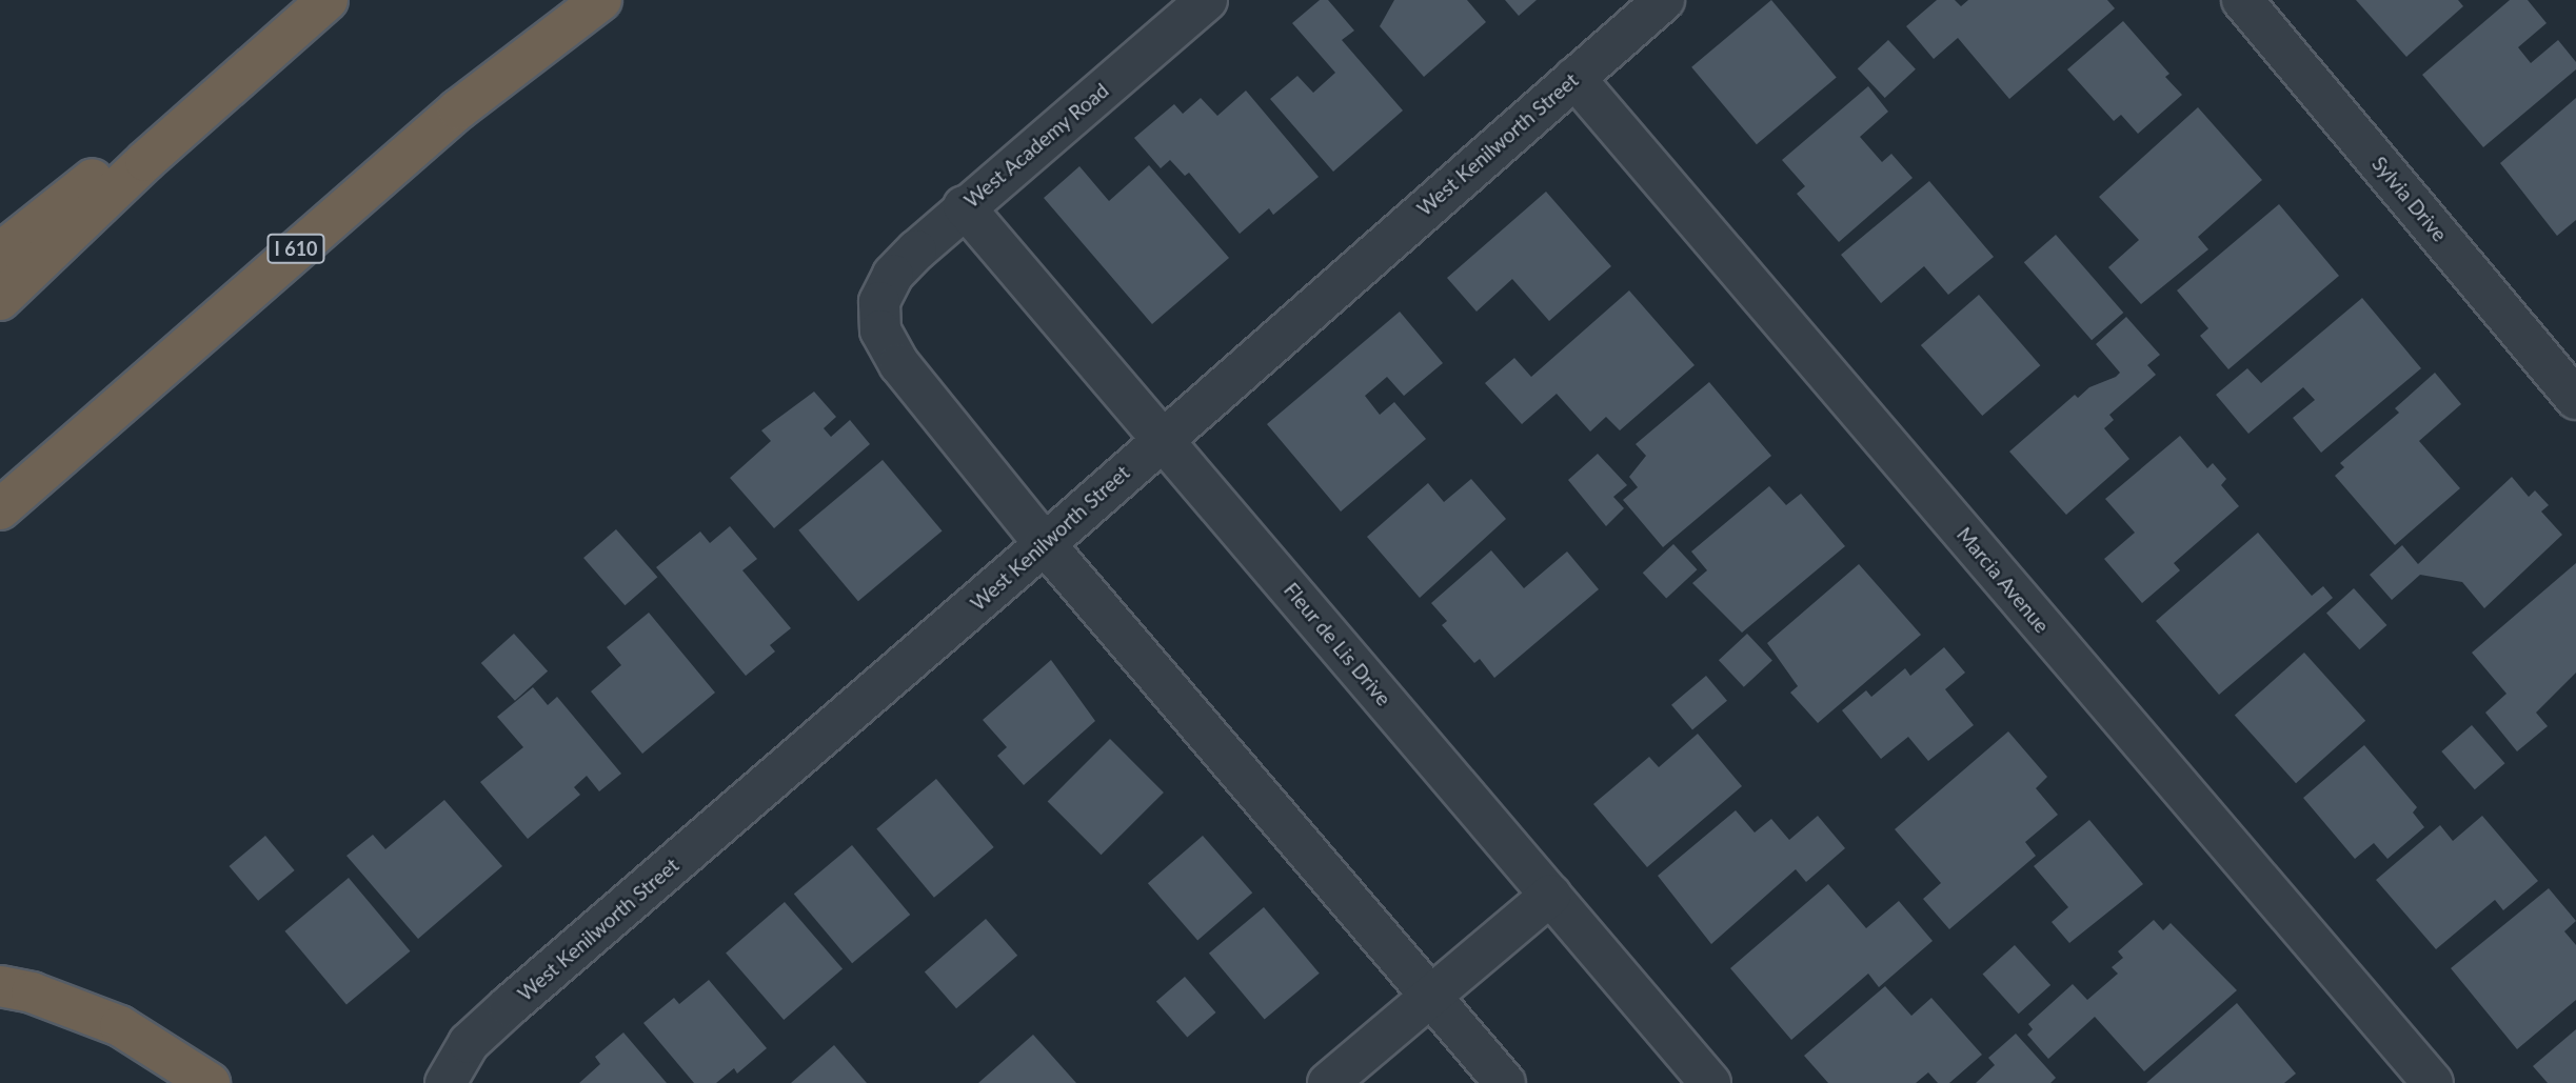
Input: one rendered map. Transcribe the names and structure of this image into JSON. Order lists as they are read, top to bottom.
{
  "streets": {
    "highway": ["I 610"],
    "street": [
      "West Kenilworth Street",
      "West Academy Road",
      "Sylvia Drive",
      "Marcia Avenue",
      "Fleur de Lis Drive"
    ]
  },
  "crossings": [
    ["West Kenilworth Street", "West Academy Road"],
    ["West Kenilworth Street", "Marcia Avenue"],
    ["West Kenilworth Street", "Fleur de Lis Drive"],
    ["West Academy Road", "Fleur de Lis Drive"]
  ]
}
